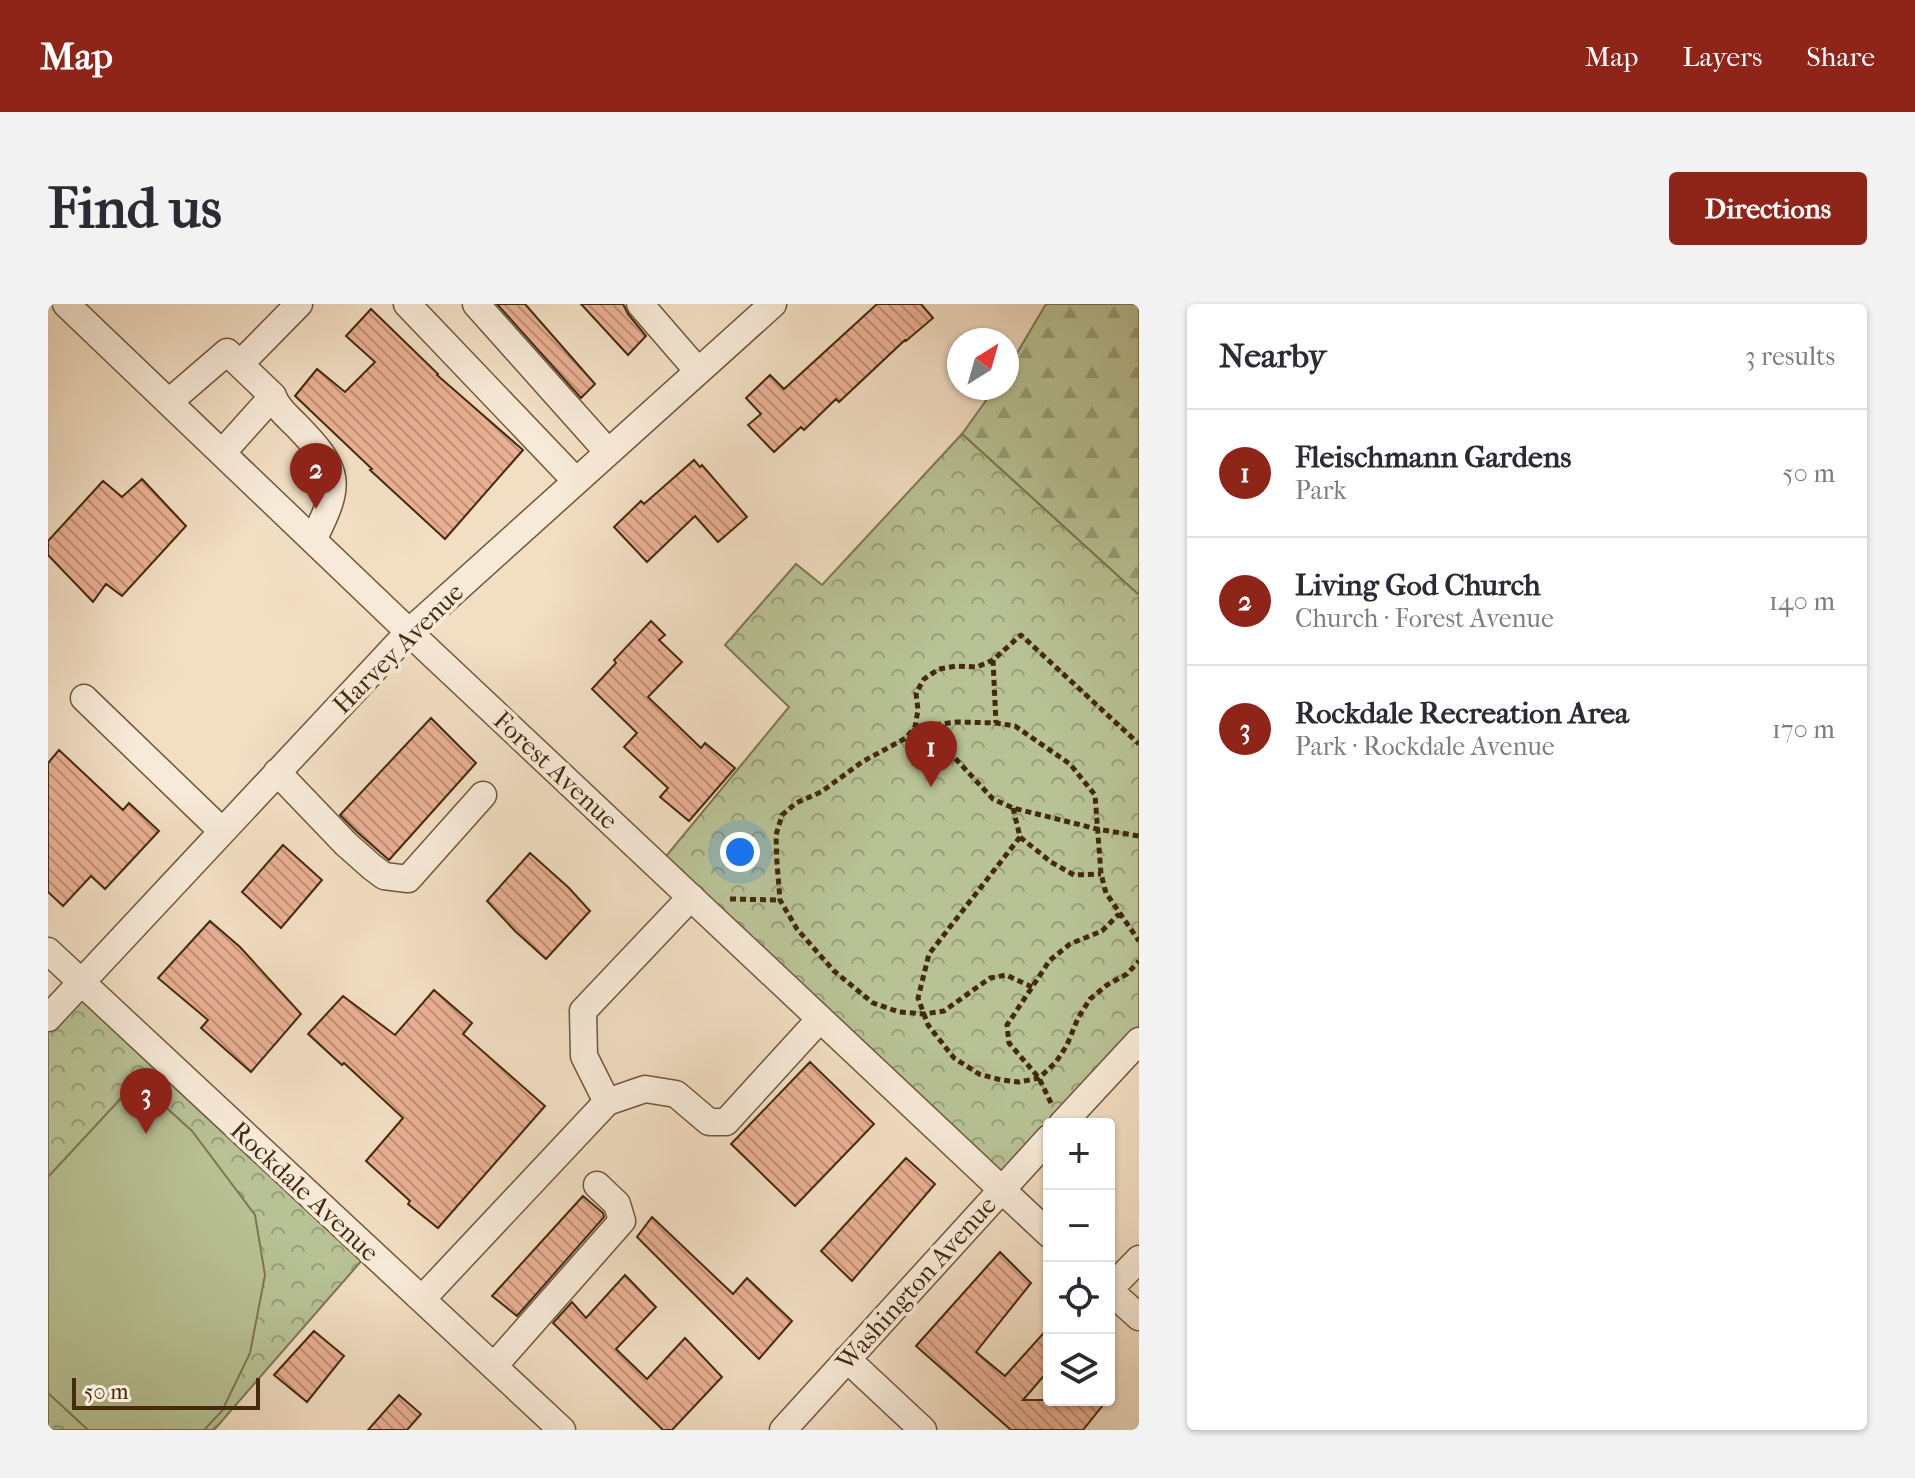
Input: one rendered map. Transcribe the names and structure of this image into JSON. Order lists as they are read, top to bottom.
{
  "streets": {
    "street": [
      "Harvey Avenue",
      "Forest Avenue",
      "Rockdale Avenue",
      "Washington Avenue"
    ]
  },
  "crossings": [
    ["Harvey Avenue", "Forest Avenue"],
    ["Harvey Avenue", "Rockdale Avenue"],
    ["Forest Avenue", "Washington Avenue"]
  ],
  "scale_bar": "50 m",
  "north": "top right",
  "page": {
    "header": "Map",
    "nav": ["Map", "Layers", "Share"],
    "buttons": "Directions",
    "title": "Find us",
    "heading": ["Nearby", "3 results"],
    "list": [
      {
        "mark": "1",
        "name": "Fleischmann Gardens",
        "note": "Park",
        "value": "50 m"
      },
      {
        "mark": "2",
        "name": "Living God Church",
        "note": "Church · Forest Avenue",
        "value": "140 m"
      },
      {
        "mark": "3",
        "name": "Rockdale Recreation Area",
        "note": "Park · Rockdale Avenue",
        "value": "170 m"
      }
    ],
    "pins": ["2", "1", "3"],
    "map_buttons": ["+", "−"],
    "scale": "50 m"
  }
}
